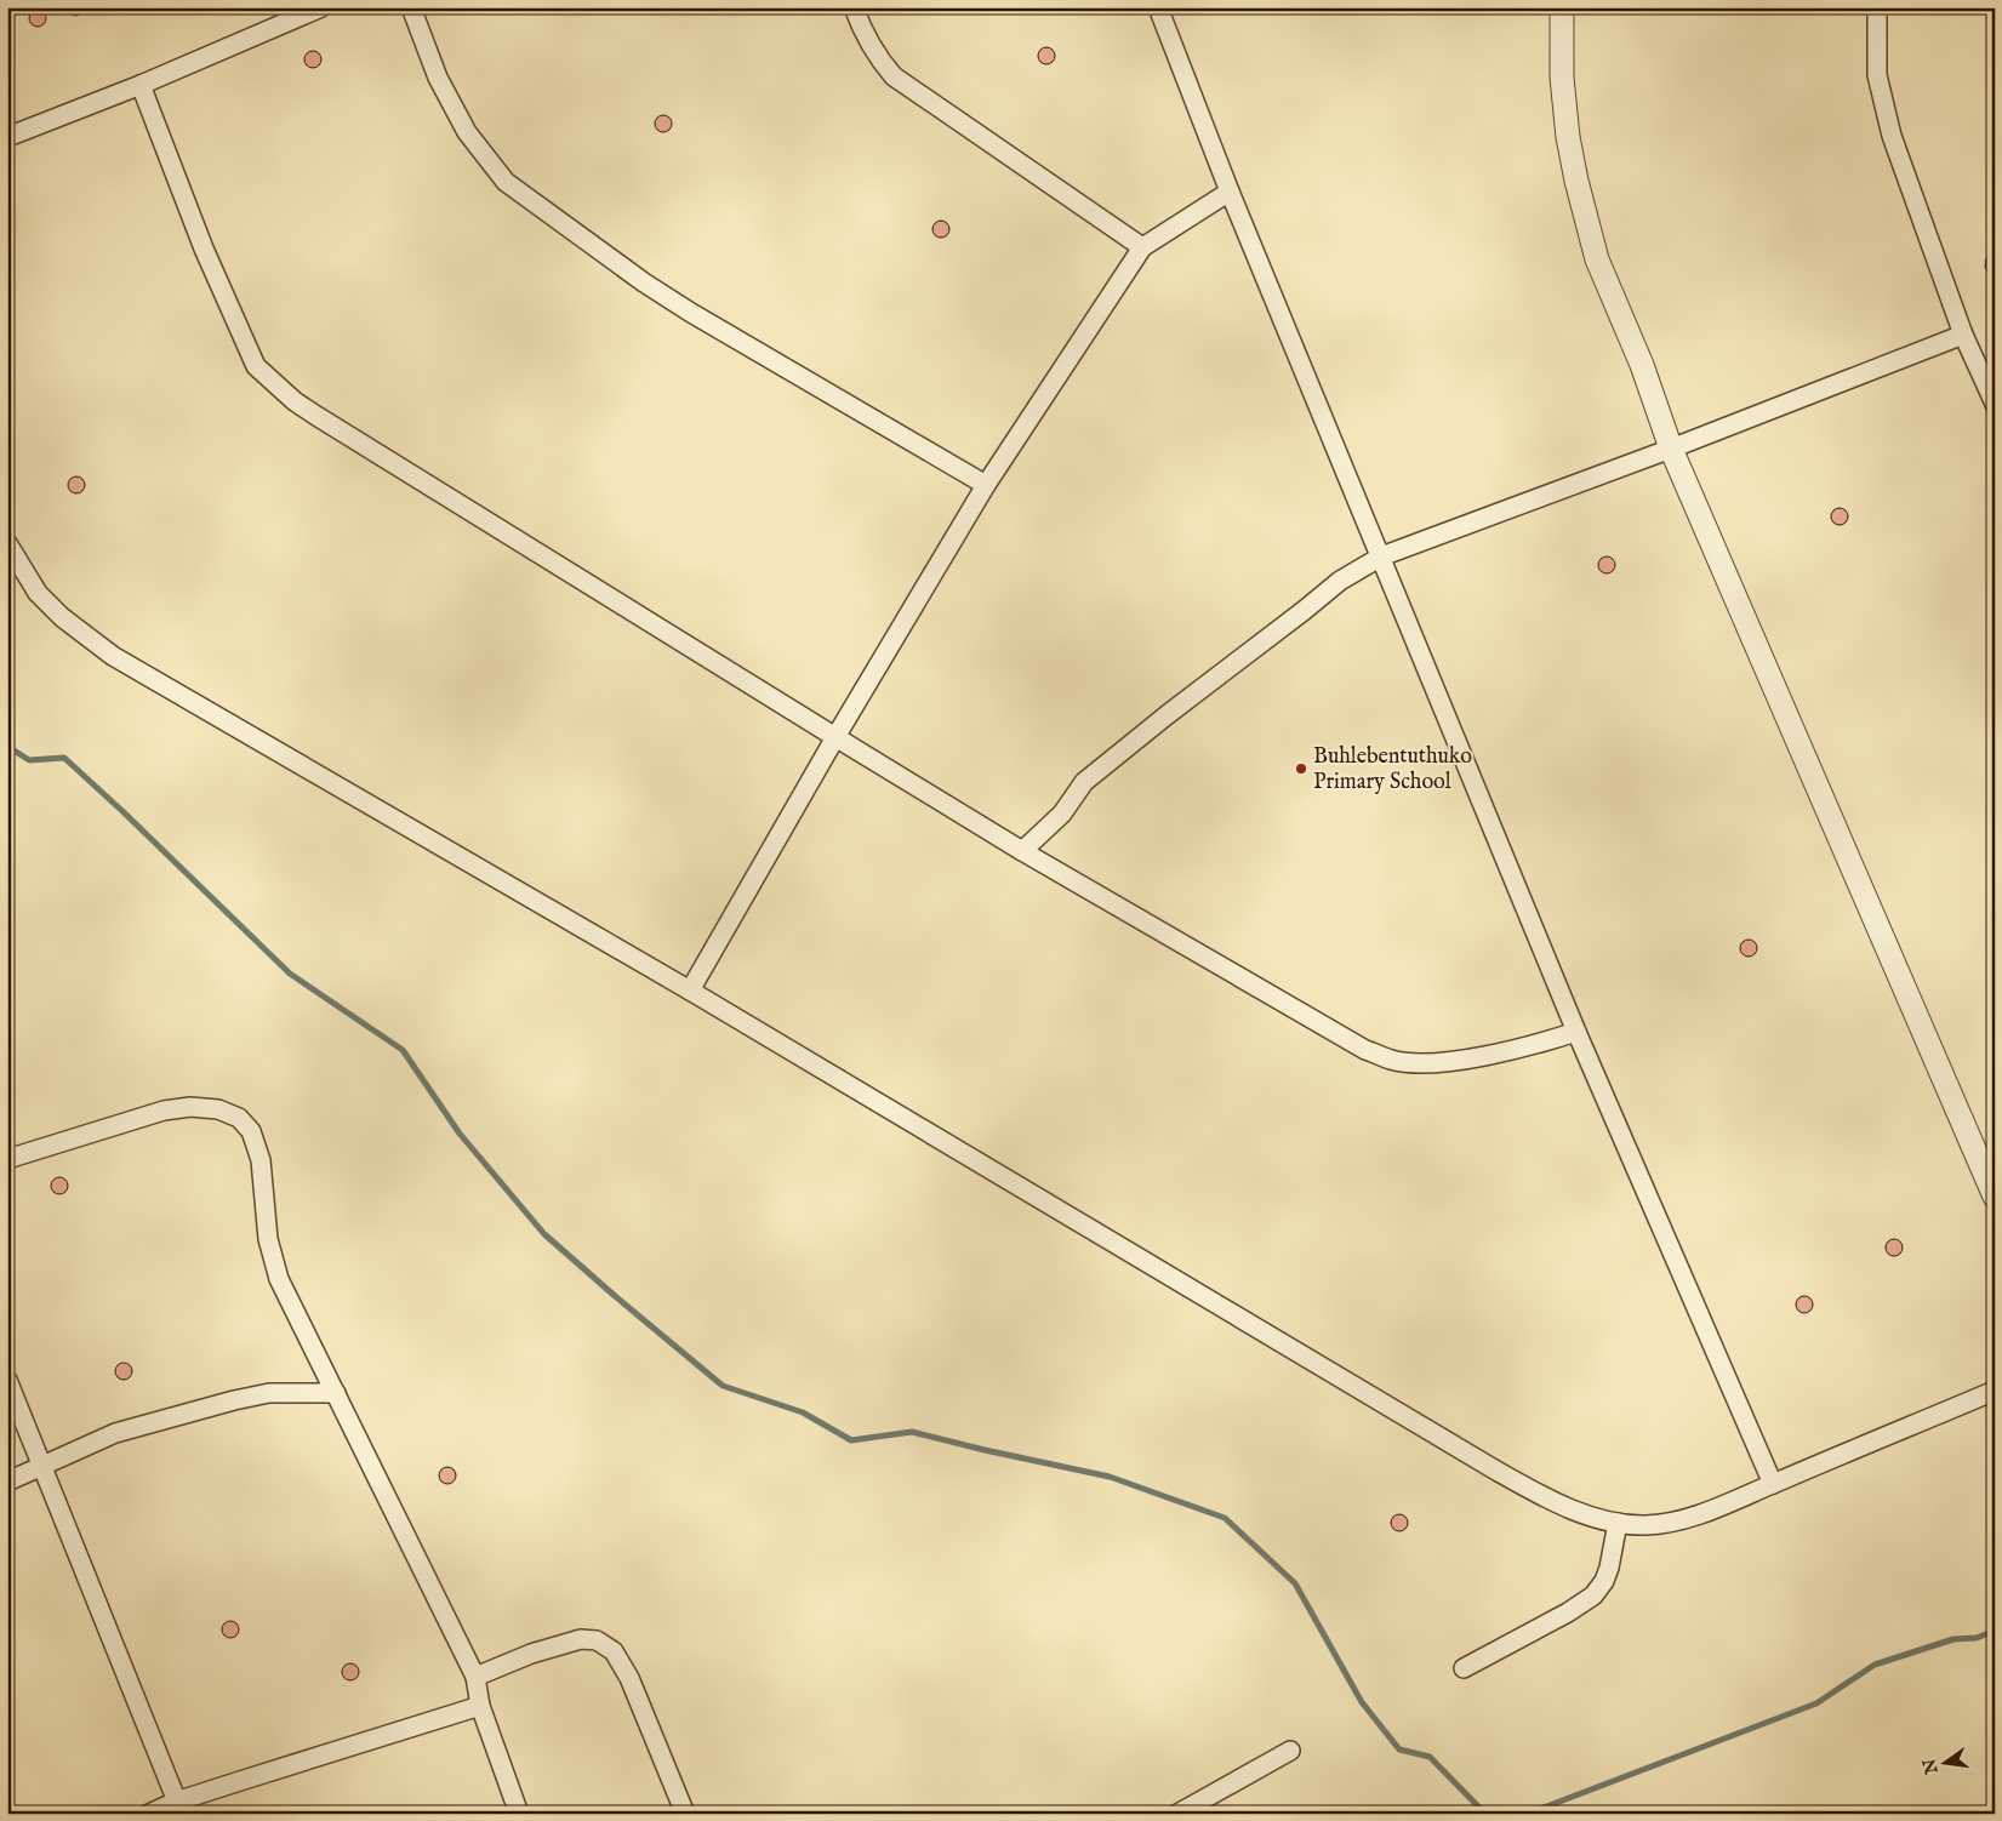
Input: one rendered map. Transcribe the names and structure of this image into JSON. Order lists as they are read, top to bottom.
{
  "places": ["Buhlebentuthuko Primary School"],
  "north": "left"
}
